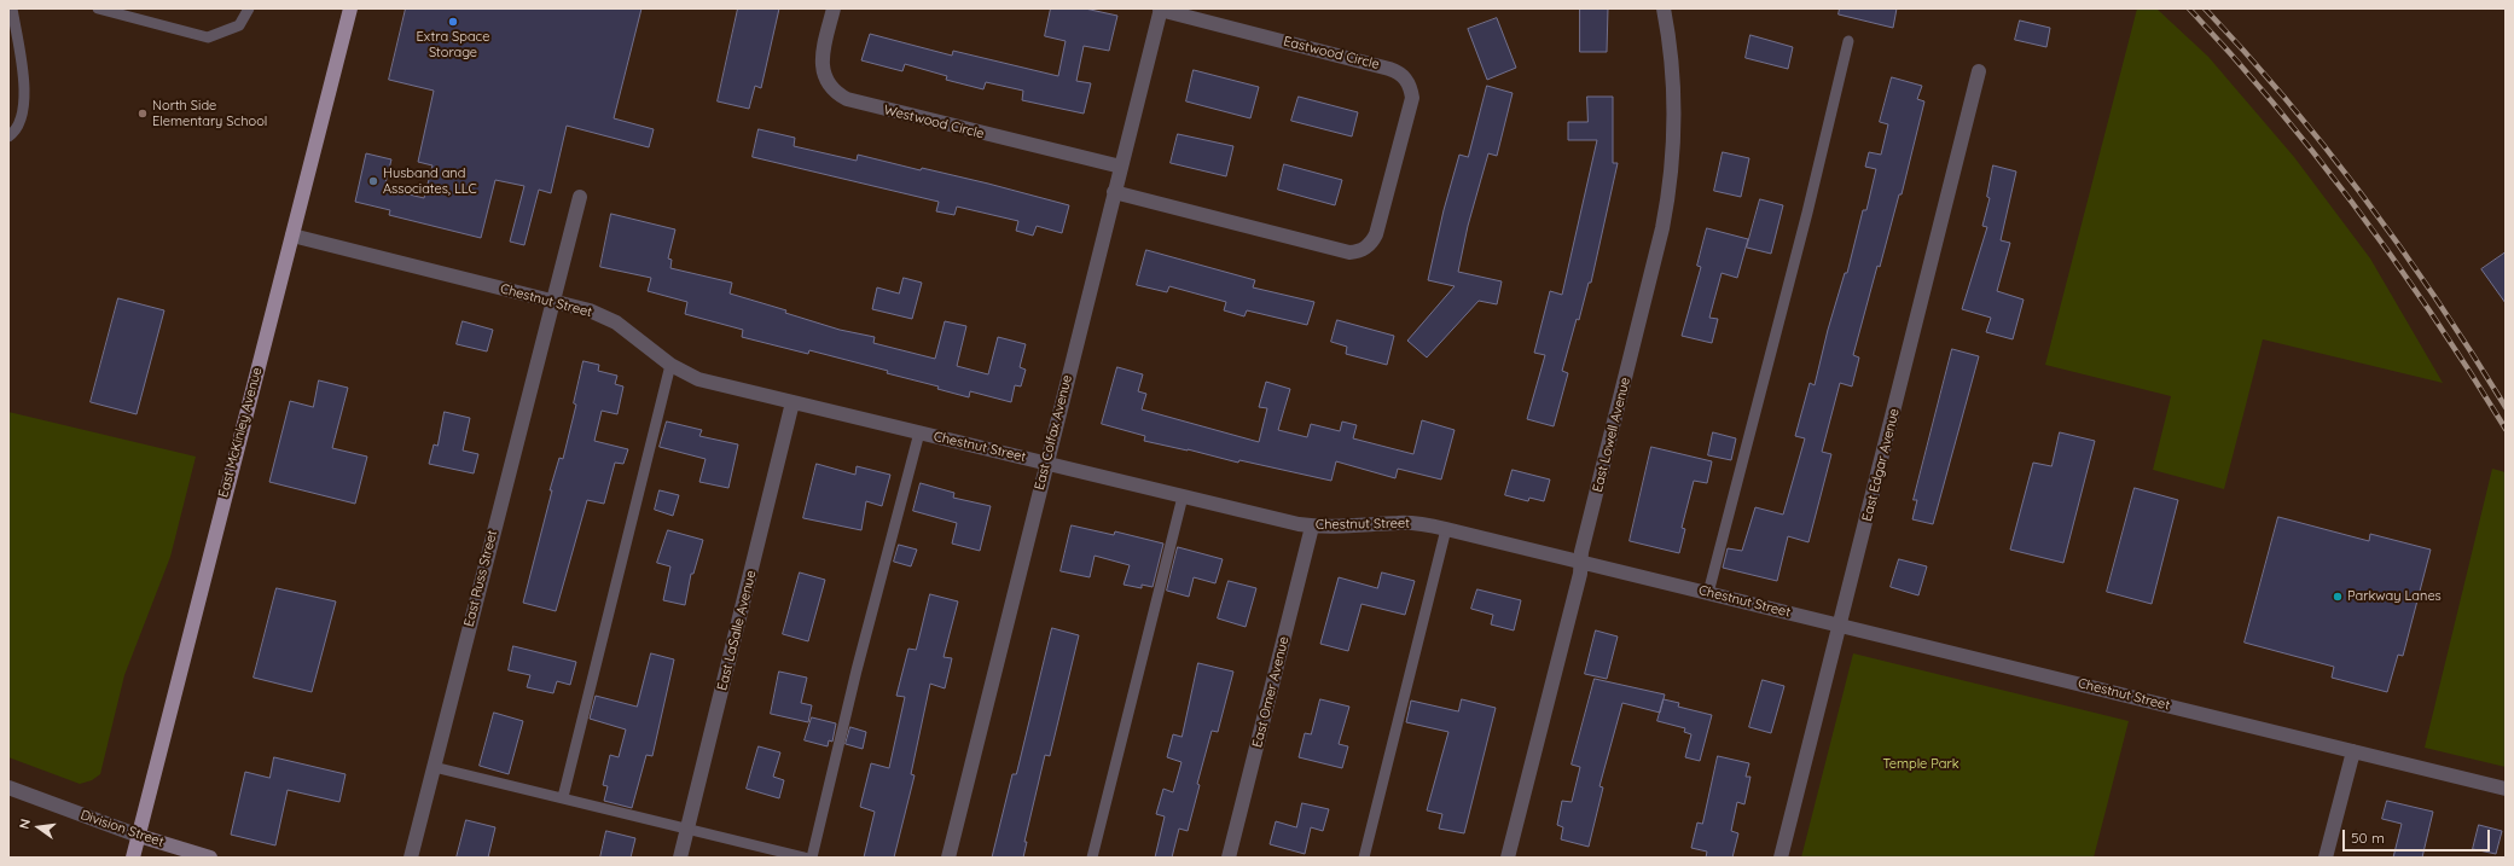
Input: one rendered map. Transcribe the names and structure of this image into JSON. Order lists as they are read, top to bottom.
{
  "streets": {
    "main road": ["East McKinley Avenue"],
    "street": [
      "Eastwood Circle",
      "Westwood Circle",
      "Chestnut Street",
      "East Colfax Avenue",
      "East Lowell Avenue",
      "East Edgar Avenue",
      "East Russ Street",
      "East LaSalle Avenue",
      "East Omer Avenue",
      "Division Street"
    ]
  },
  "crossings": [
    ["Eastwood Circle", "East Colfax Avenue"],
    ["Westwood Circle", "East Colfax Avenue"],
    ["Chestnut Street", "East McKinley Avenue"],
    ["Chestnut Street", "East Colfax Avenue"],
    ["Chestnut Street", "East Lowell Avenue"],
    ["Chestnut Street", "East Edgar Avenue"],
    ["Chestnut Street", "East Russ Street"],
    ["Chestnut Street", "East LaSalle Avenue"],
    ["Chestnut Street", "East Omer Avenue"],
    ["East McKinley Avenue", "Division Street"]
  ],
  "parks": ["Temple Park"],
  "places": [
    "Extra Space Storage",
    "North Side Elementary School",
    "Husband and Associates, LLC",
    "Parkway Lanes"
  ],
  "scale_bar": "50 m",
  "north": "left"
}
